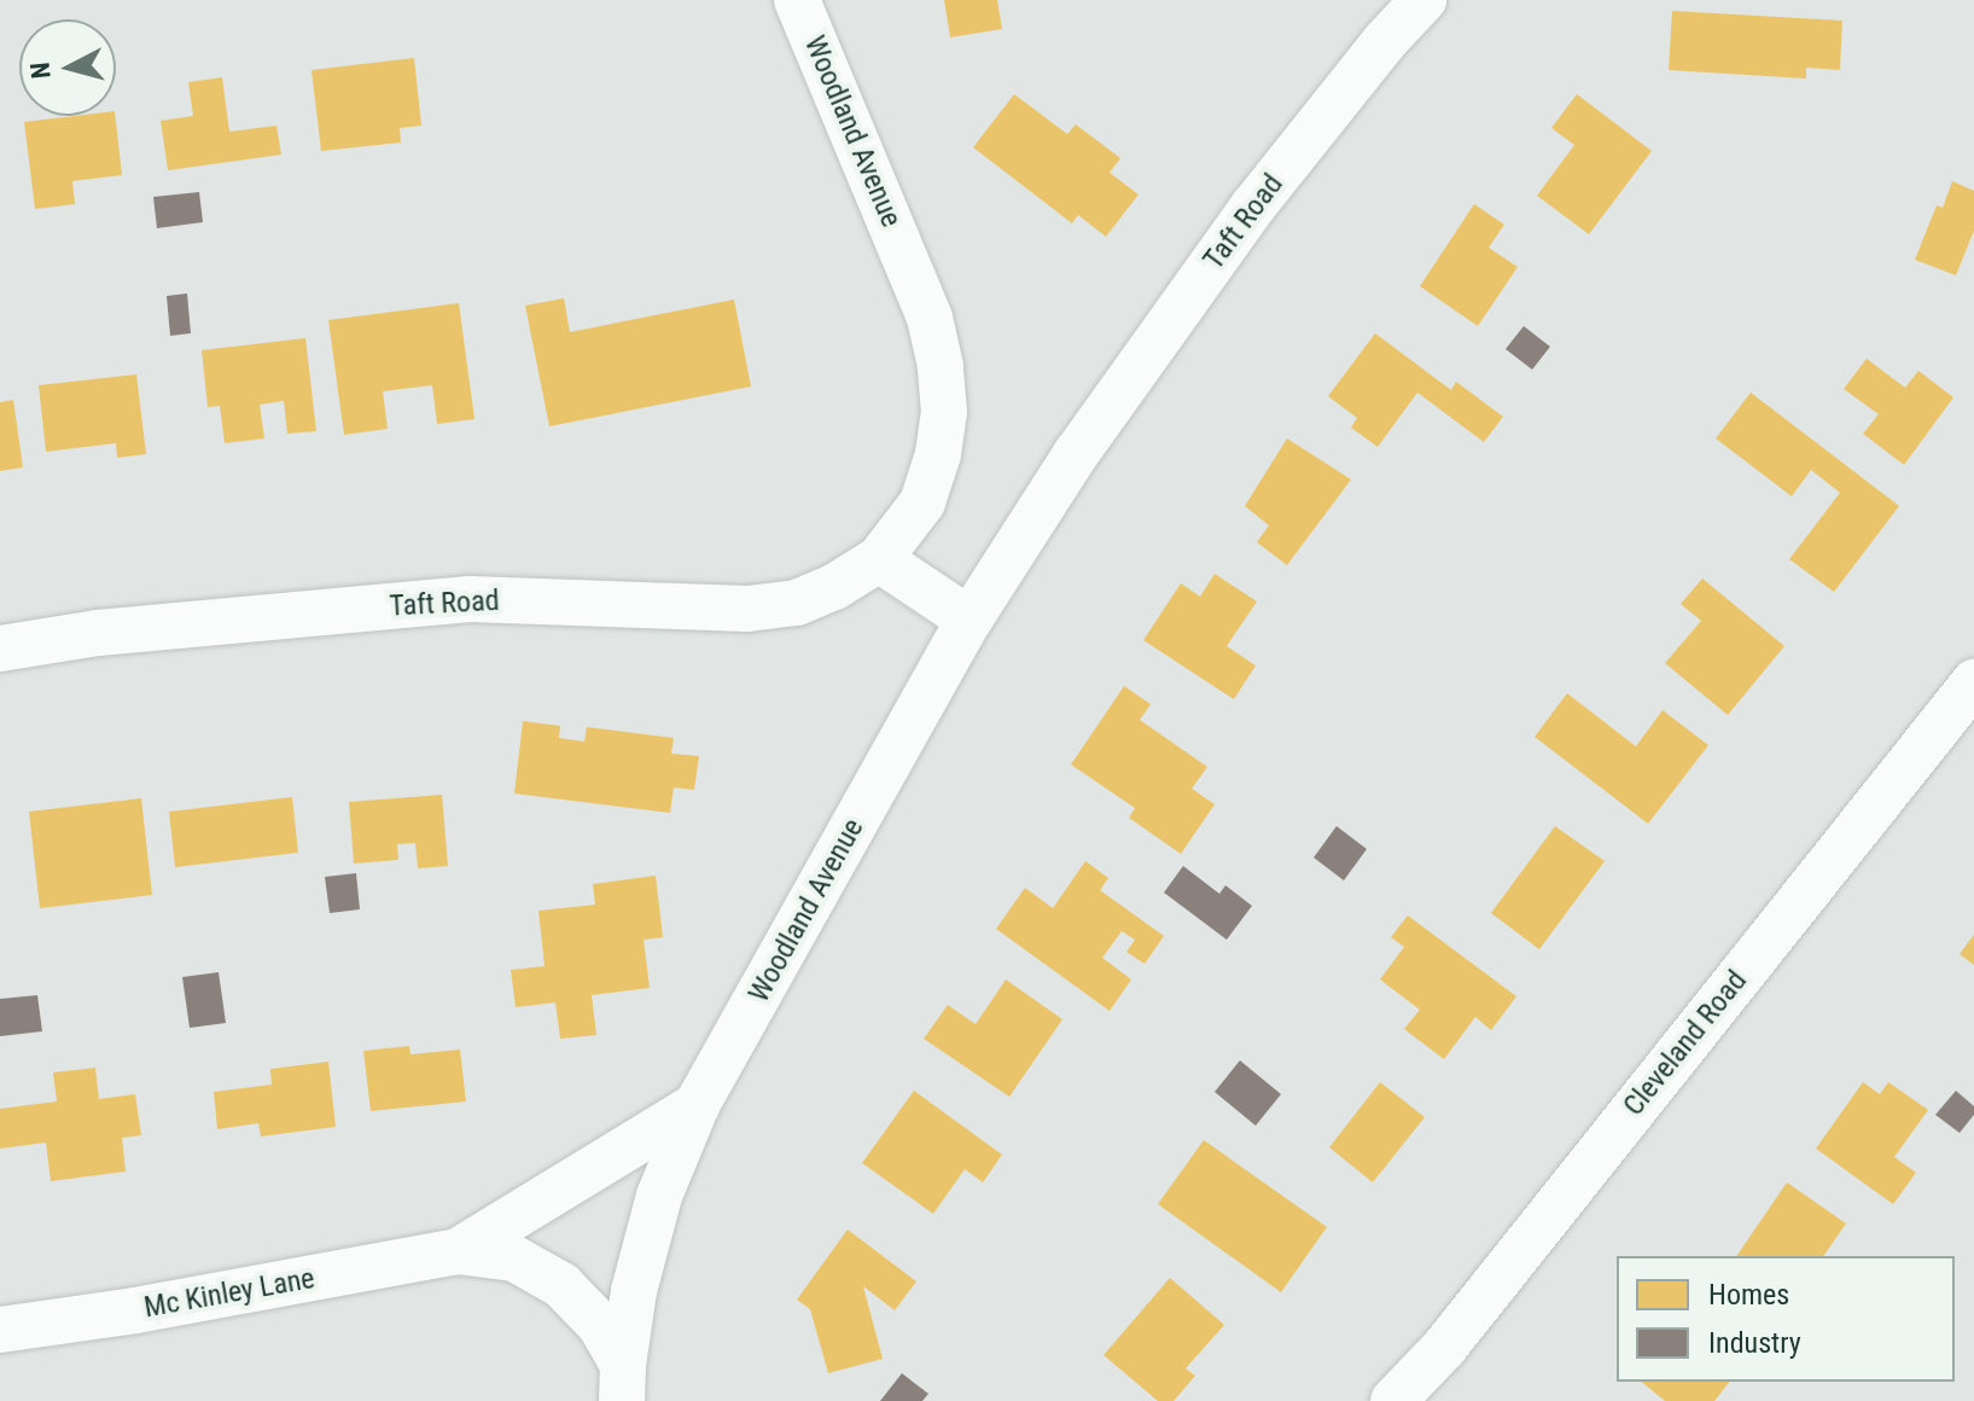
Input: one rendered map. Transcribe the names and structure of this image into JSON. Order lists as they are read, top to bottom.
{
  "streets": {
    "street": [
      "Woodland Avenue",
      "Taft Road",
      "Cleveland Road",
      "Mc Kinley Lane"
    ]
  },
  "crossings": [
    ["Woodland Avenue", "Taft Road"],
    ["Woodland Avenue", "Mc Kinley Lane"]
  ],
  "legend": ["Homes", "Industry"],
  "north": "left"
}
